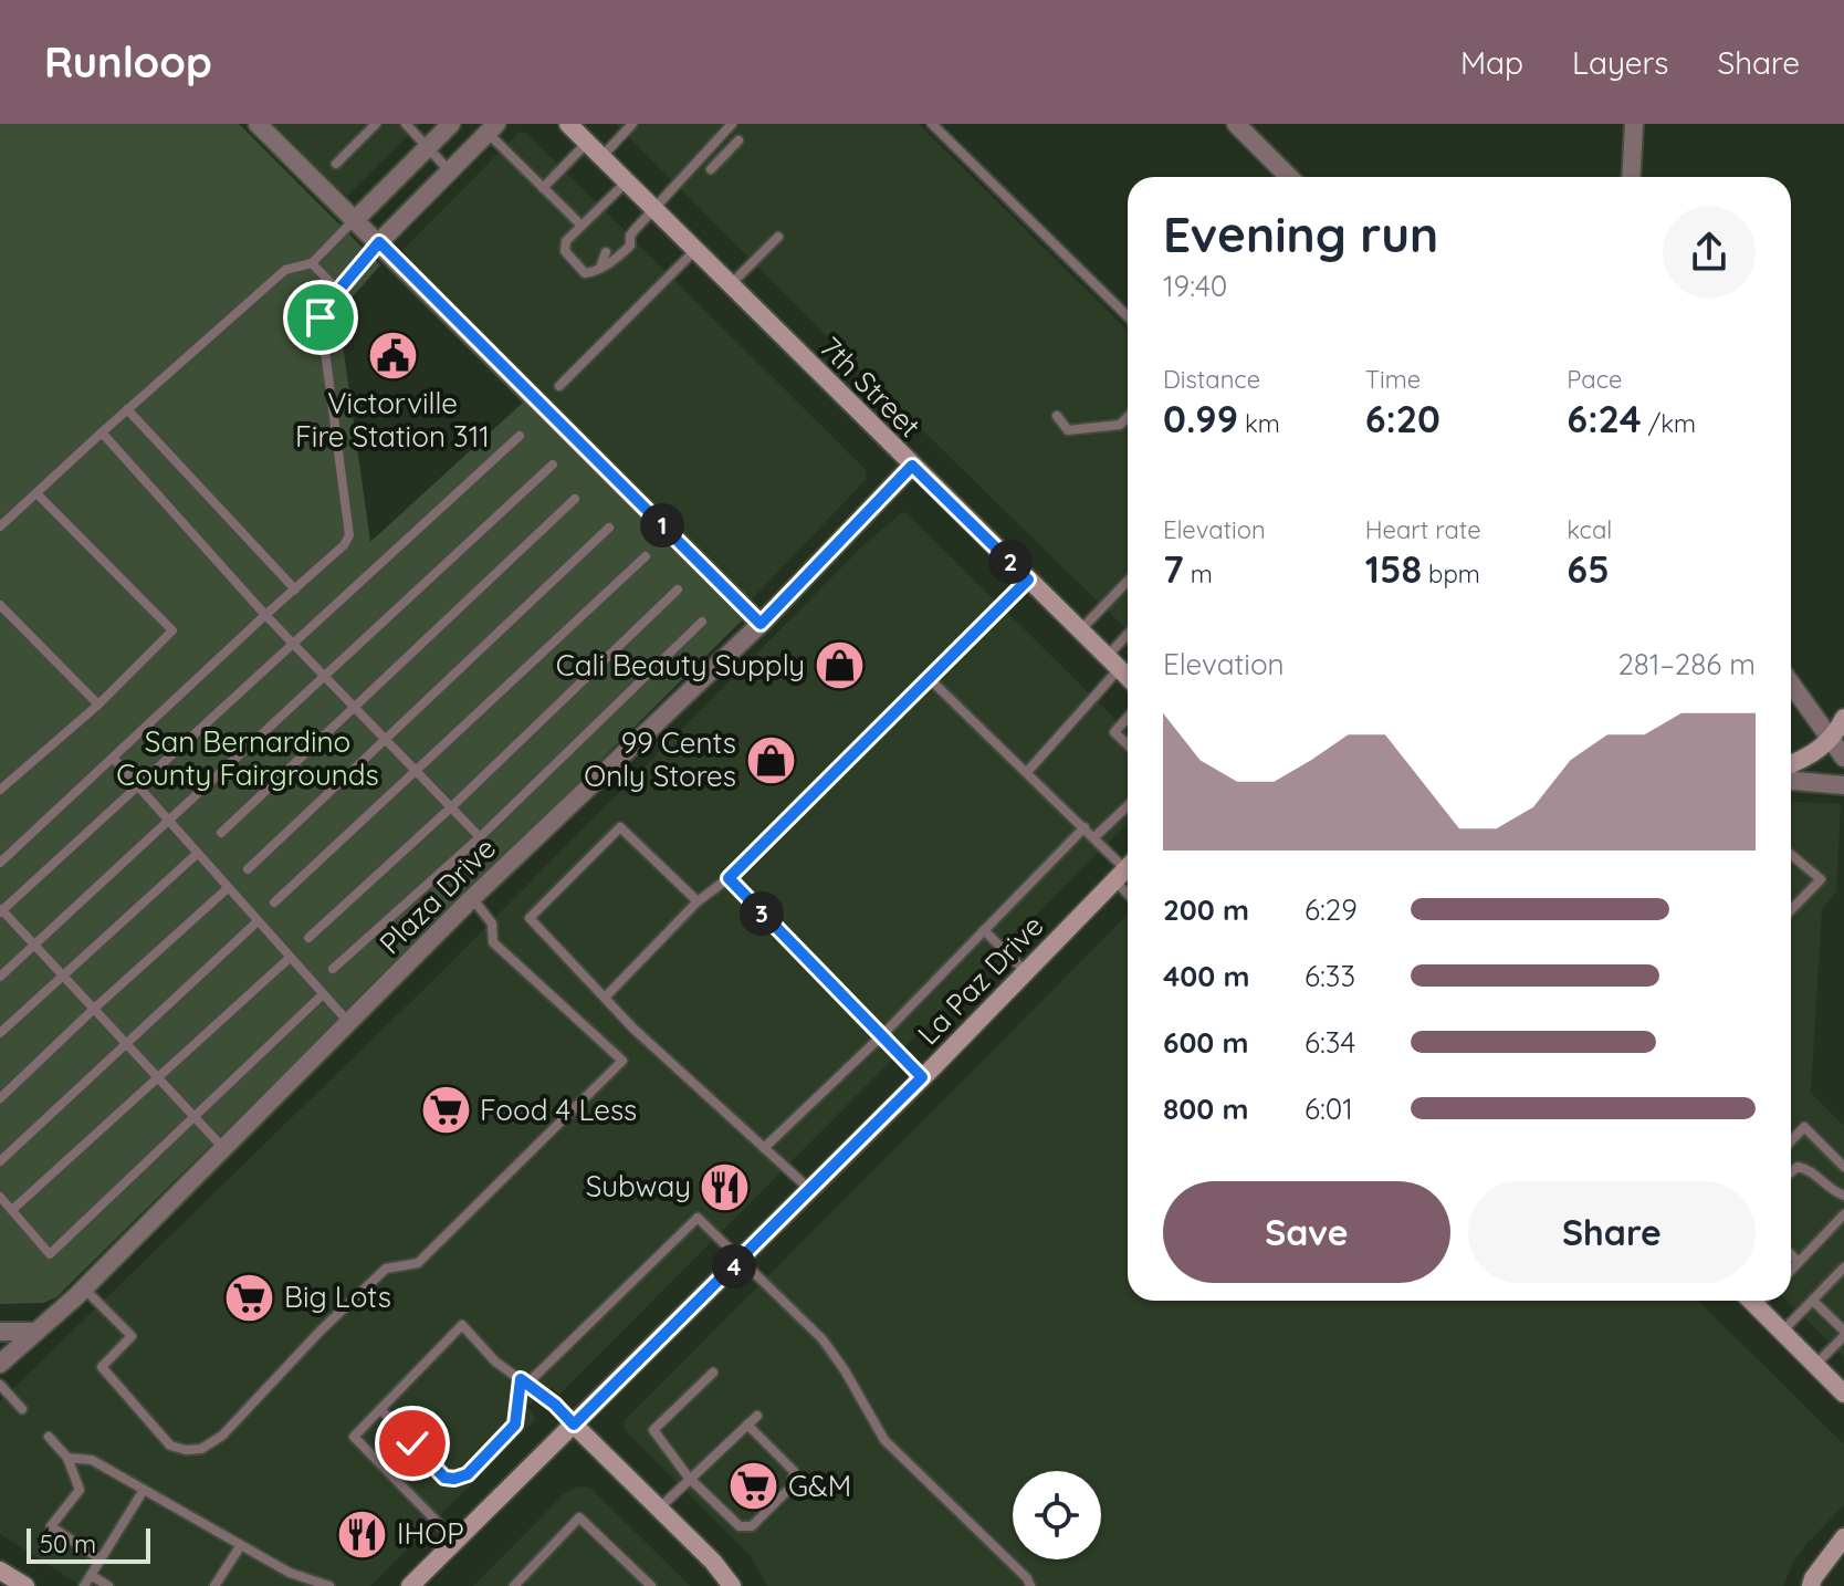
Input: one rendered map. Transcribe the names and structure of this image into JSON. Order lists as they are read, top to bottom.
{
  "streets": {
    "main road": ["7th Street", "La Paz Drive"],
    "street": ["Plaza Drive"]
  },
  "crossings": [
    ["7th Street", "Plaza Drive"]
  ],
  "parks": ["San Bernardino County Fairgrounds"],
  "places": {
    "public building": ["Victorville Fire Station 311"],
    "shop": ["Cali Beauty Supply", "99 Cents Only Stores"],
    "supermarket": ["Food 4 Less", "Big Lots", "G&M"],
    "restaurant": ["Subway", "IHOP"]
  },
  "scale_bar": "50 m",
  "page": {
    "header": "Runloop",
    "nav": ["Map", "Layers", "Share"],
    "heading": ["Evening run", "19:40"],
    "stats": [
      ["Distance", "0.99 km"],
      ["Time", "6:20"],
      ["Pace", "6:24 /km"],
      ["Elevation", "7 m"],
      ["Heart rate", "158 bpm"],
      ["kcal", "65"]
    ],
    "pins": [
      "1",
      "2",
      "3",
      "4"
    ],
    "chart": ["Elevation", "281–286 m"],
    "list": [
      {
        "name": "200 m",
        "note": "6:29"
      },
      {
        "name": "400 m",
        "note": "6:33"
      },
      {
        "name": "600 m",
        "note": "6:34"
      },
      {
        "name": "800 m",
        "note": "6:01"
      }
    ],
    "buttons": ["Save", "Share"],
    "scale": "50 m"
  }
}
